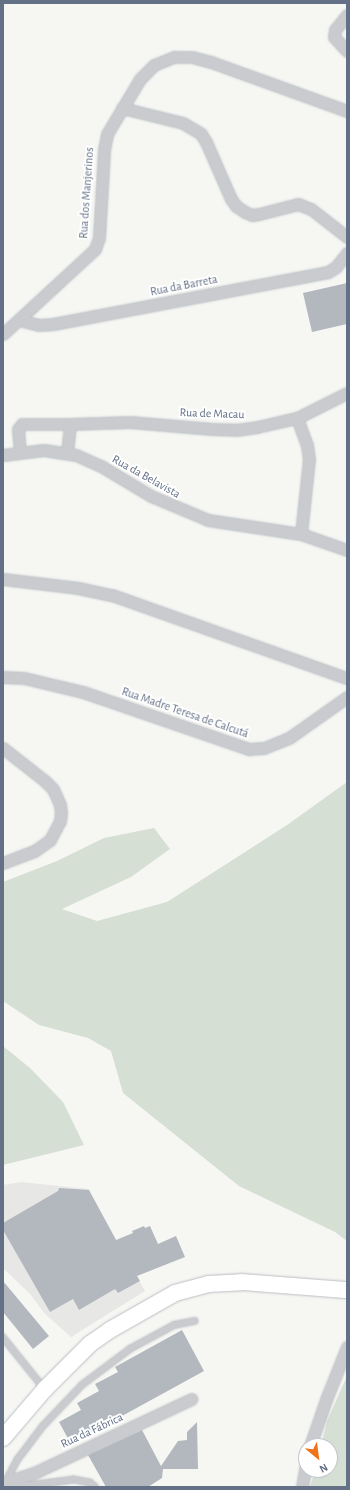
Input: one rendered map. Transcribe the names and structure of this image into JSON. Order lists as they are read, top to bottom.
{
  "streets": {
    "street": [
      "Rua dos Manjerinos",
      "Rua da Barreta",
      "Rua de Macau",
      "Rua da Belavista",
      "Rua Madre Teresa de Calcutá",
      "Rua da Fábrica"
    ]
  },
  "crossings": [
    ["Rua dos Manjerinos", "Rua da Barreta"],
    ["Rua de Macau", "Rua da Belavista"]
  ],
  "north": "bottom right"
}
